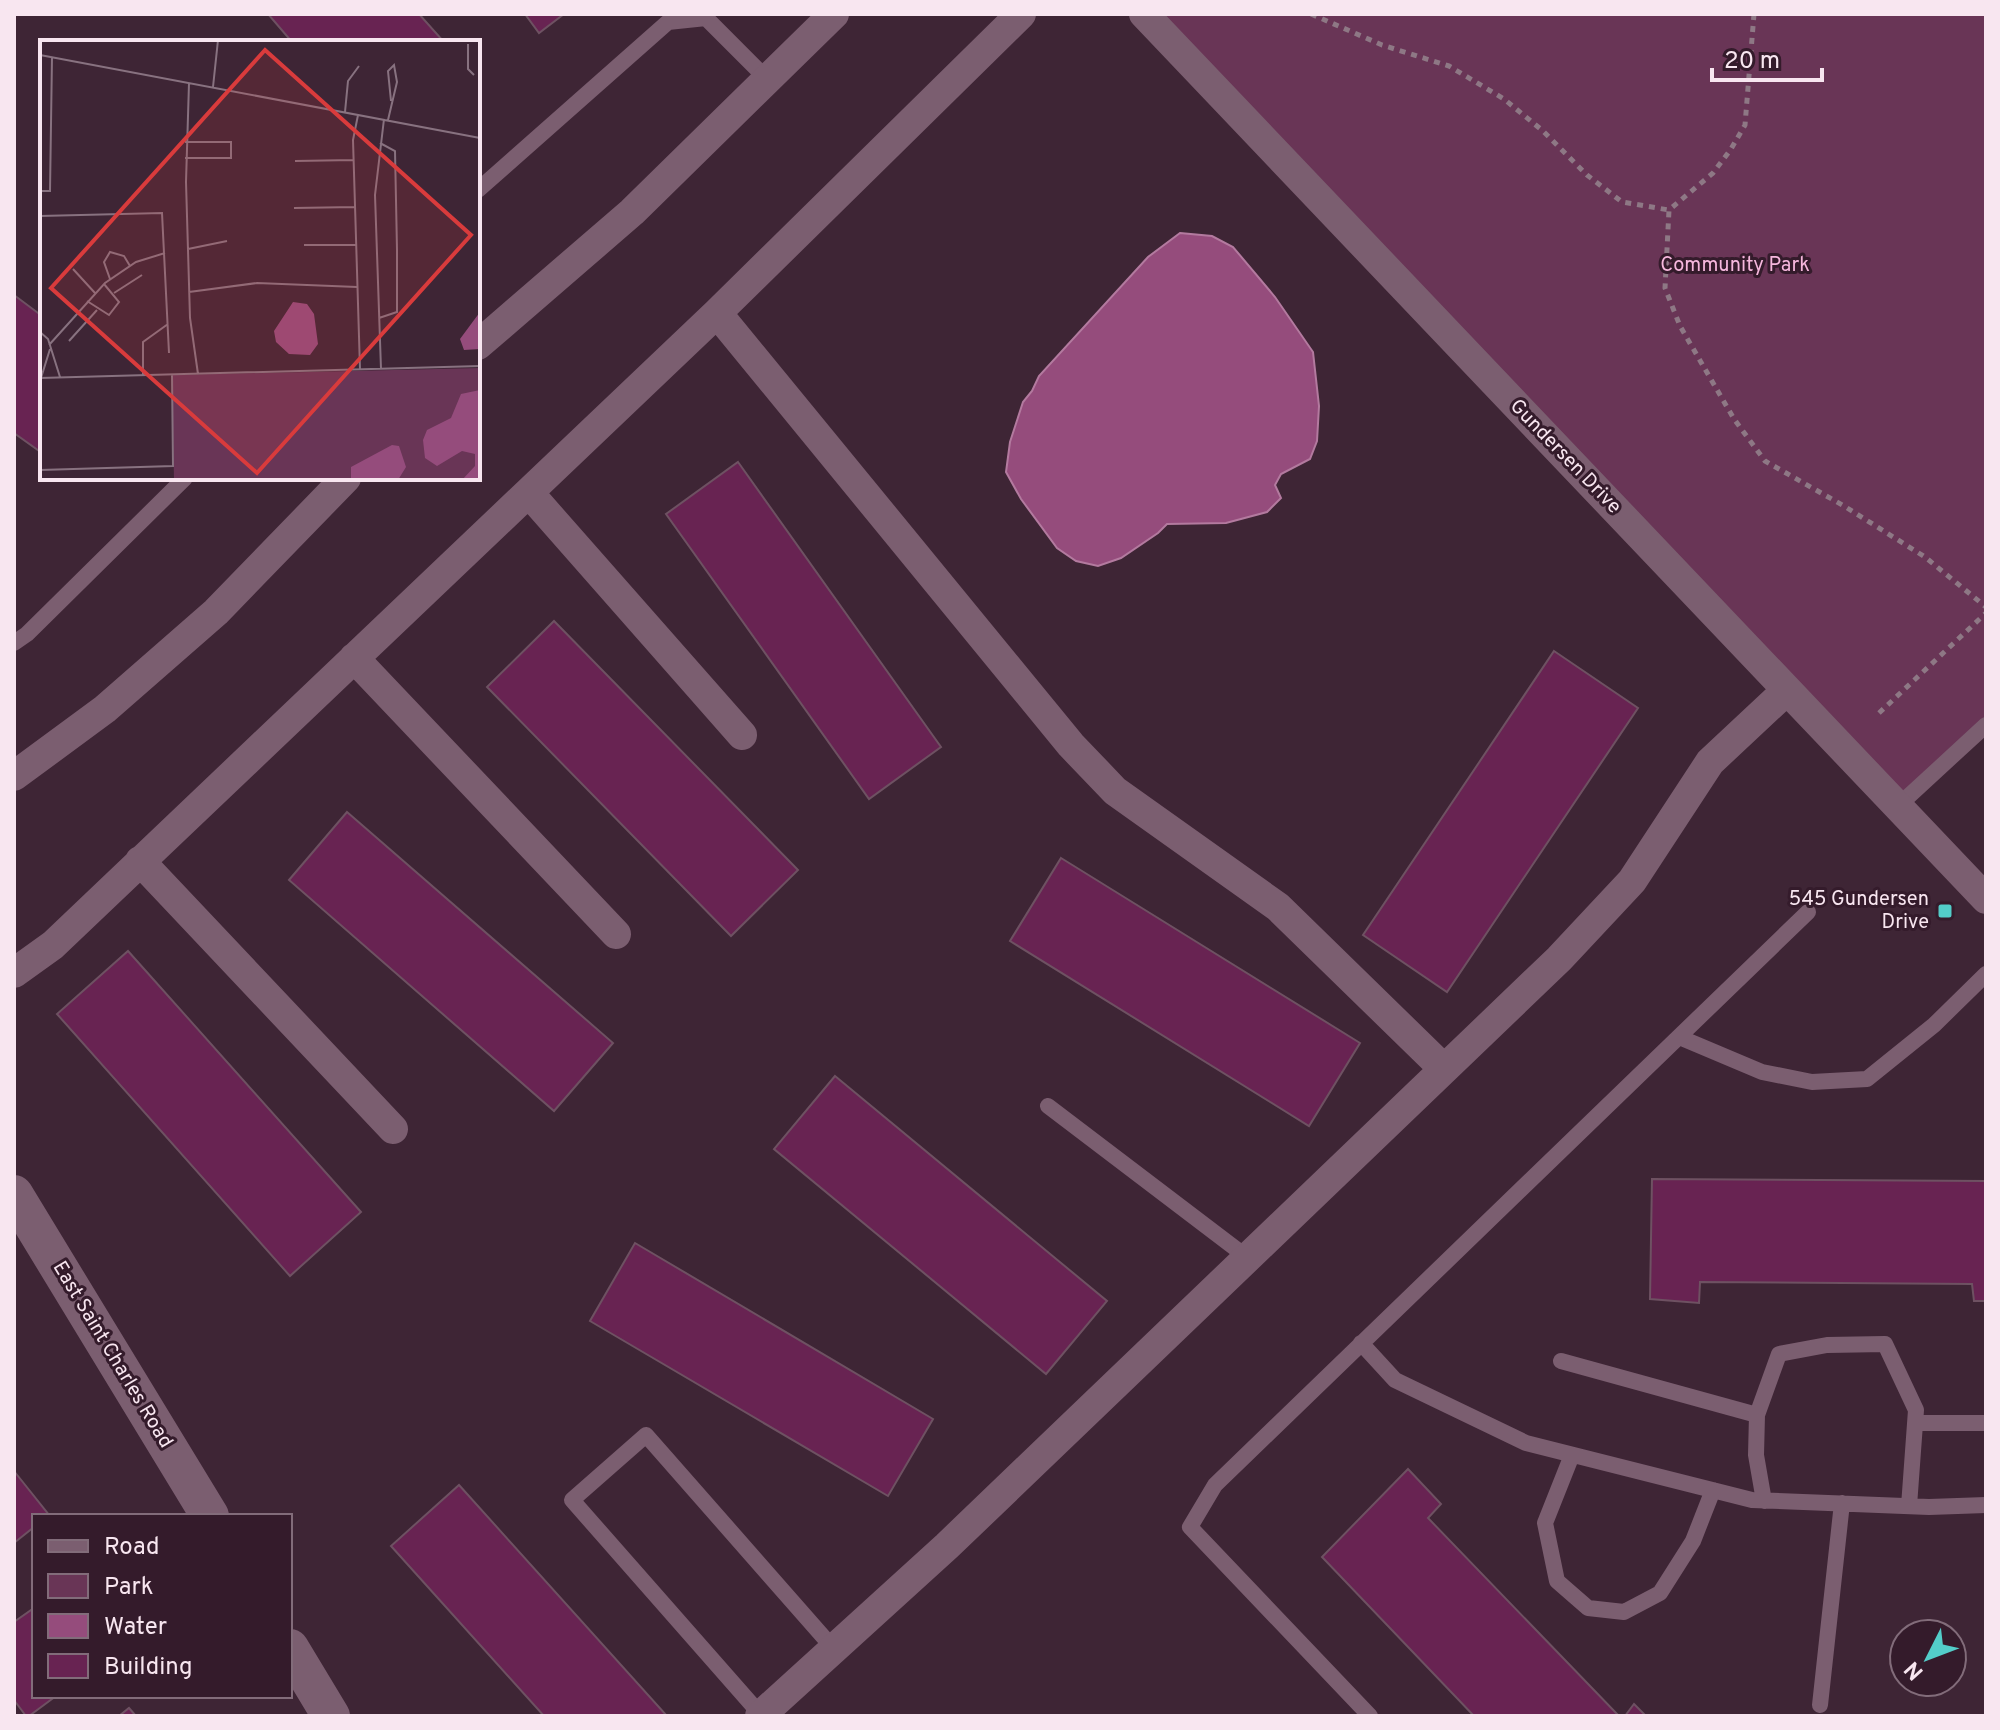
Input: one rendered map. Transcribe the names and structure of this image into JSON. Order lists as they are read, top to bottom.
{
  "streets": {
    "street": ["Gundersen Drive", "East Saint Charles Road"]
  },
  "parks": ["Community Park"],
  "places": {
    "transit": ["545 Gundersen Drive"]
  },
  "legend": [
    "Road",
    "Park",
    "Water",
    "Building"
  ],
  "scale_bar": "20 m",
  "north": "bottom left"
}
